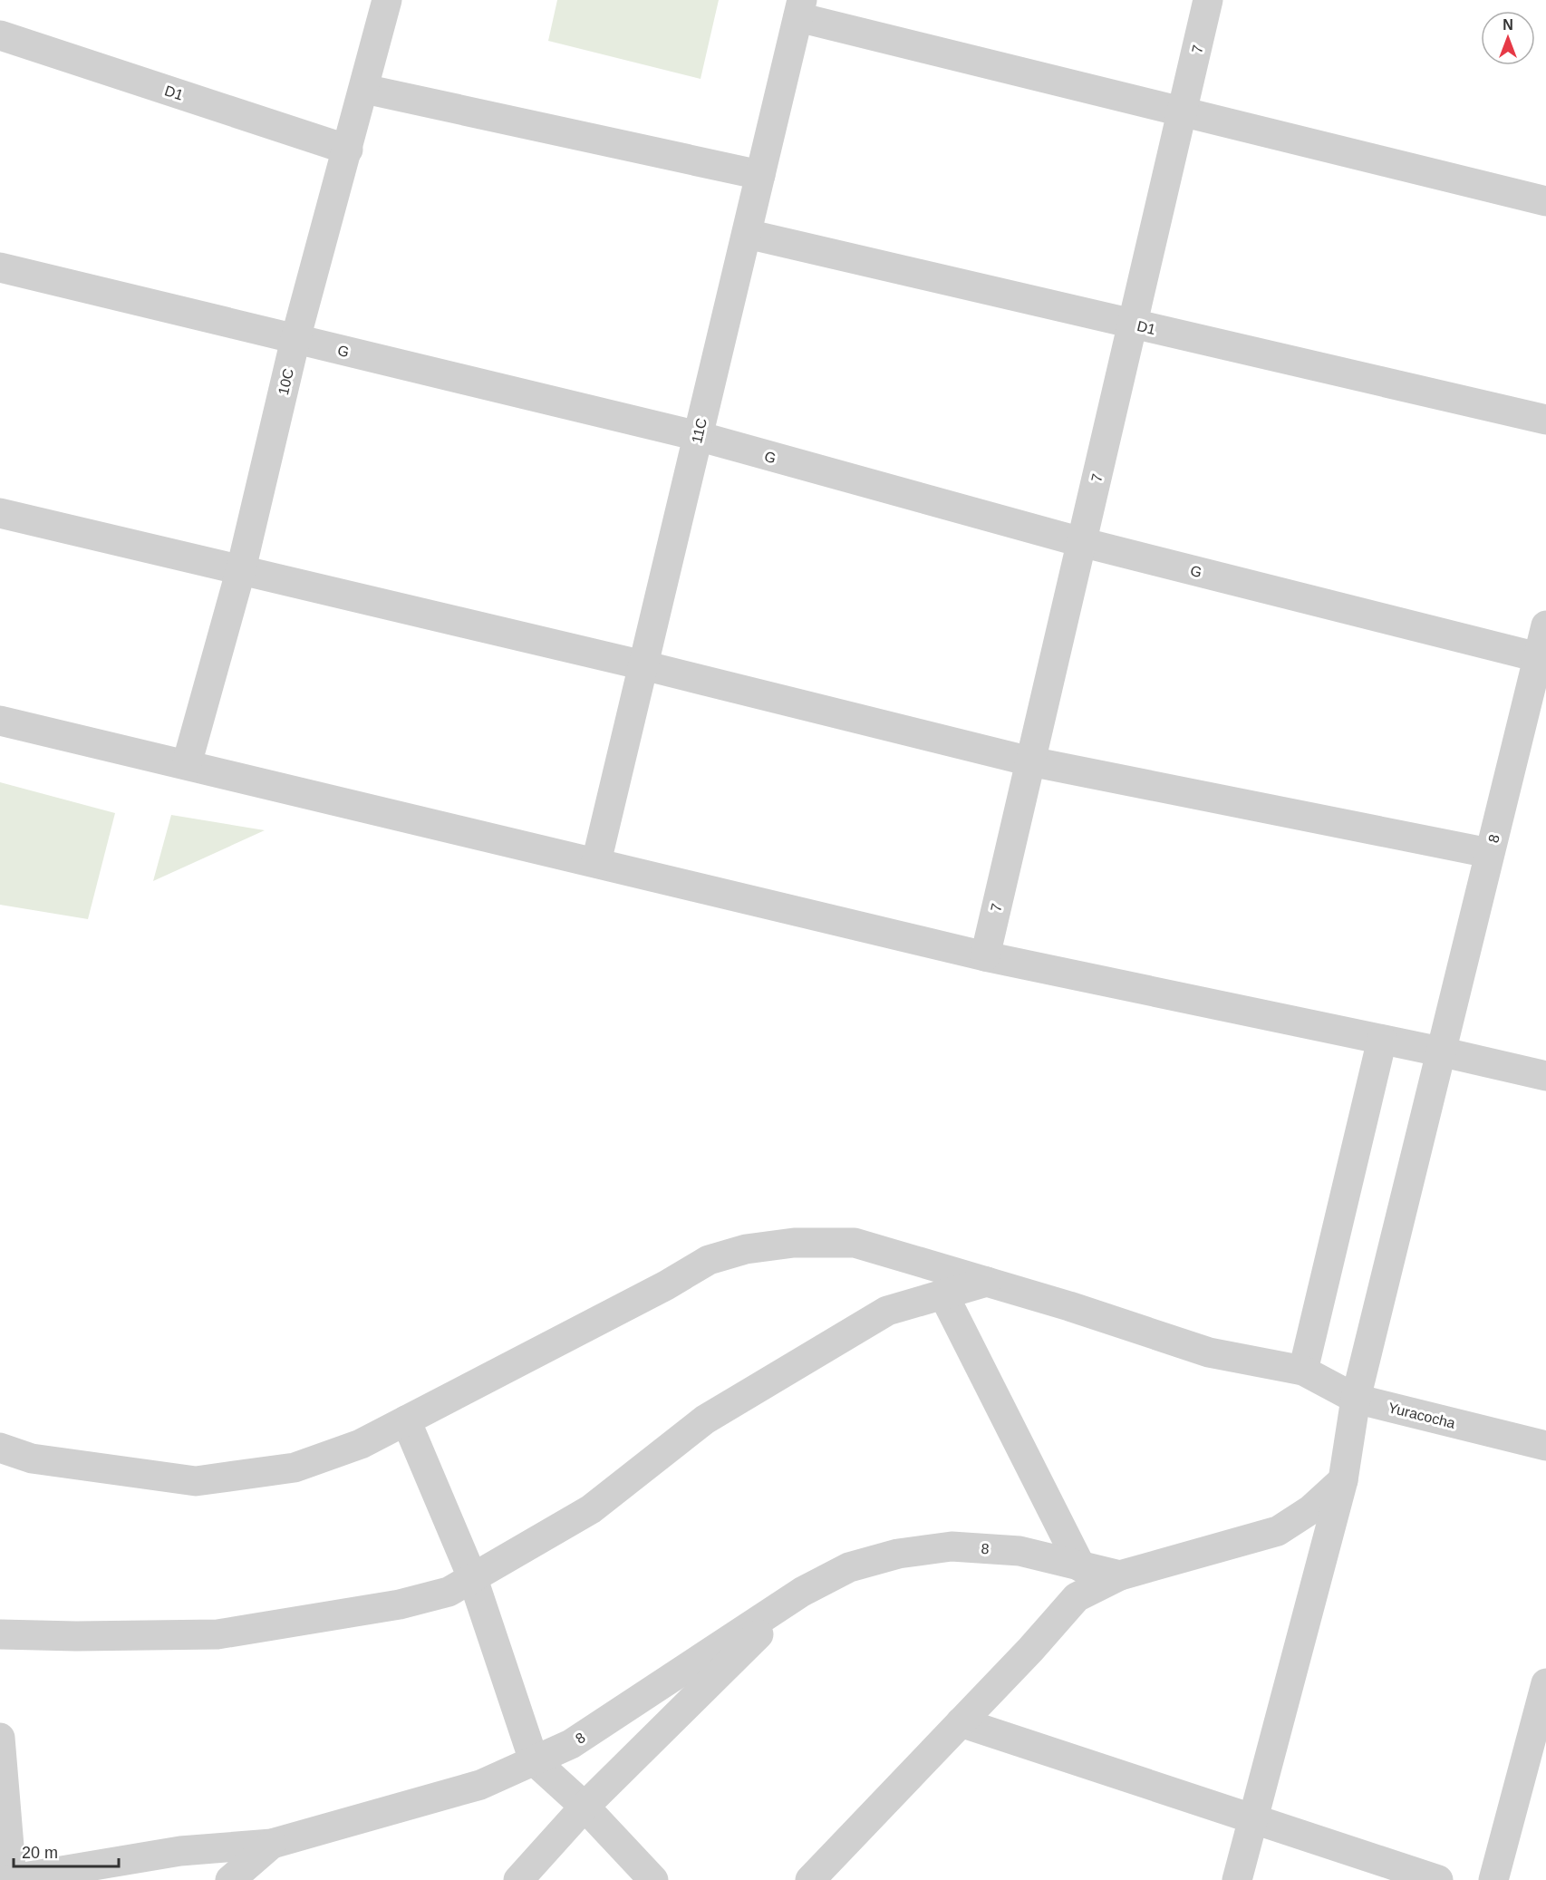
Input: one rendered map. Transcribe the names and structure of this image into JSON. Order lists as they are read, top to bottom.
{
  "streets": {
    "street": [
      "7",
      "D1",
      "G",
      "10C",
      "11C",
      "8",
      "Yuracocha"
    ]
  },
  "crossings": [
    ["7", "D1"],
    ["7", "G"],
    ["D1", "10C"],
    ["D1", "11C"],
    ["G", "10C"],
    ["G", "11C"],
    ["G", "8"],
    ["8", "Yuracocha"]
  ],
  "scale_bar": "20 m",
  "north": "top"
}
